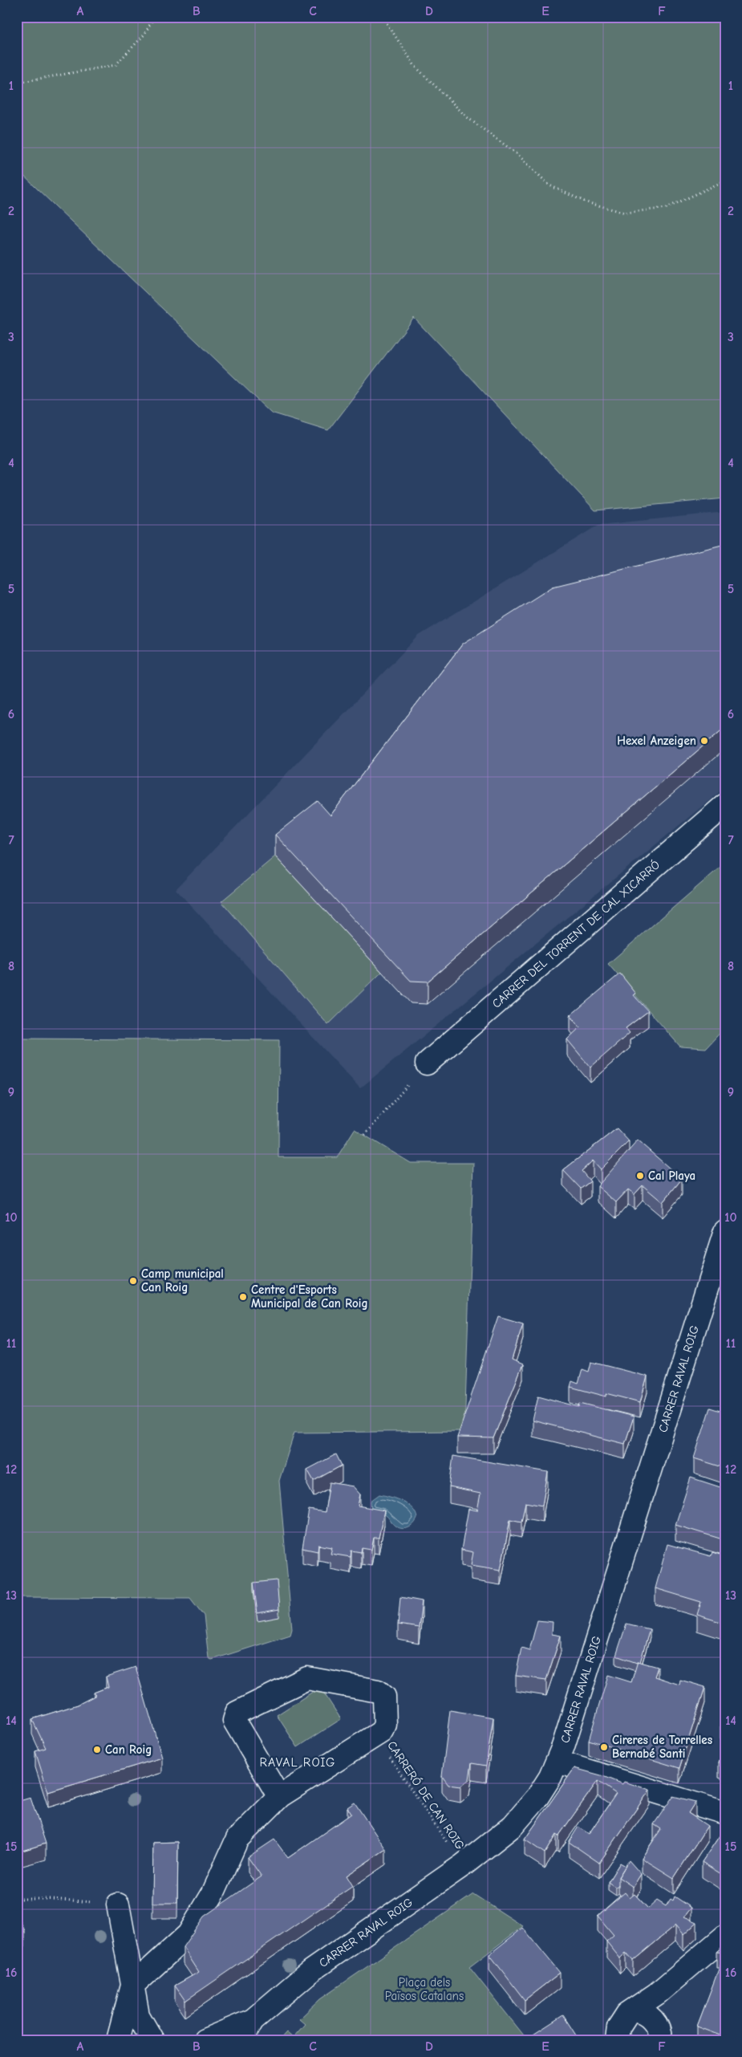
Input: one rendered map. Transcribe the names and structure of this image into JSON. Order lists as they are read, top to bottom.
{
  "streets": {
    "street": ["CARRER DEL TORRENT DE CAL XICARRÓ", "CARRER RAVAL ROIG"],
    "path": ["CARRERÓ DE CAN ROIG"]
  },
  "crossings": [
    ["CARRER RAVAL ROIG", "CARRERÓ DE CAN ROIG"]
  ],
  "districts": ["RAVAL ROIG"],
  "parks": ["Plaça dels Països Catalans"],
  "places": [
    "Hexel Anzeigen",
    "Cal Playa",
    "Camp municipal Can Roig",
    "Centre d'Esports Municipal de Can Roig",
    "Cireres de Torrelles Bernabé Santi",
    "Can Roig"
  ],
  "grid": {
    "columns": [
      "A",
      "B",
      "C",
      "D",
      "E",
      "F"
    ],
    "rows": [
      "1",
      "2",
      "3",
      "4",
      "5",
      "6",
      "7",
      "8",
      "9",
      "10",
      "11",
      "12",
      "13",
      "14",
      "15",
      "16"
    ]
  }
}
